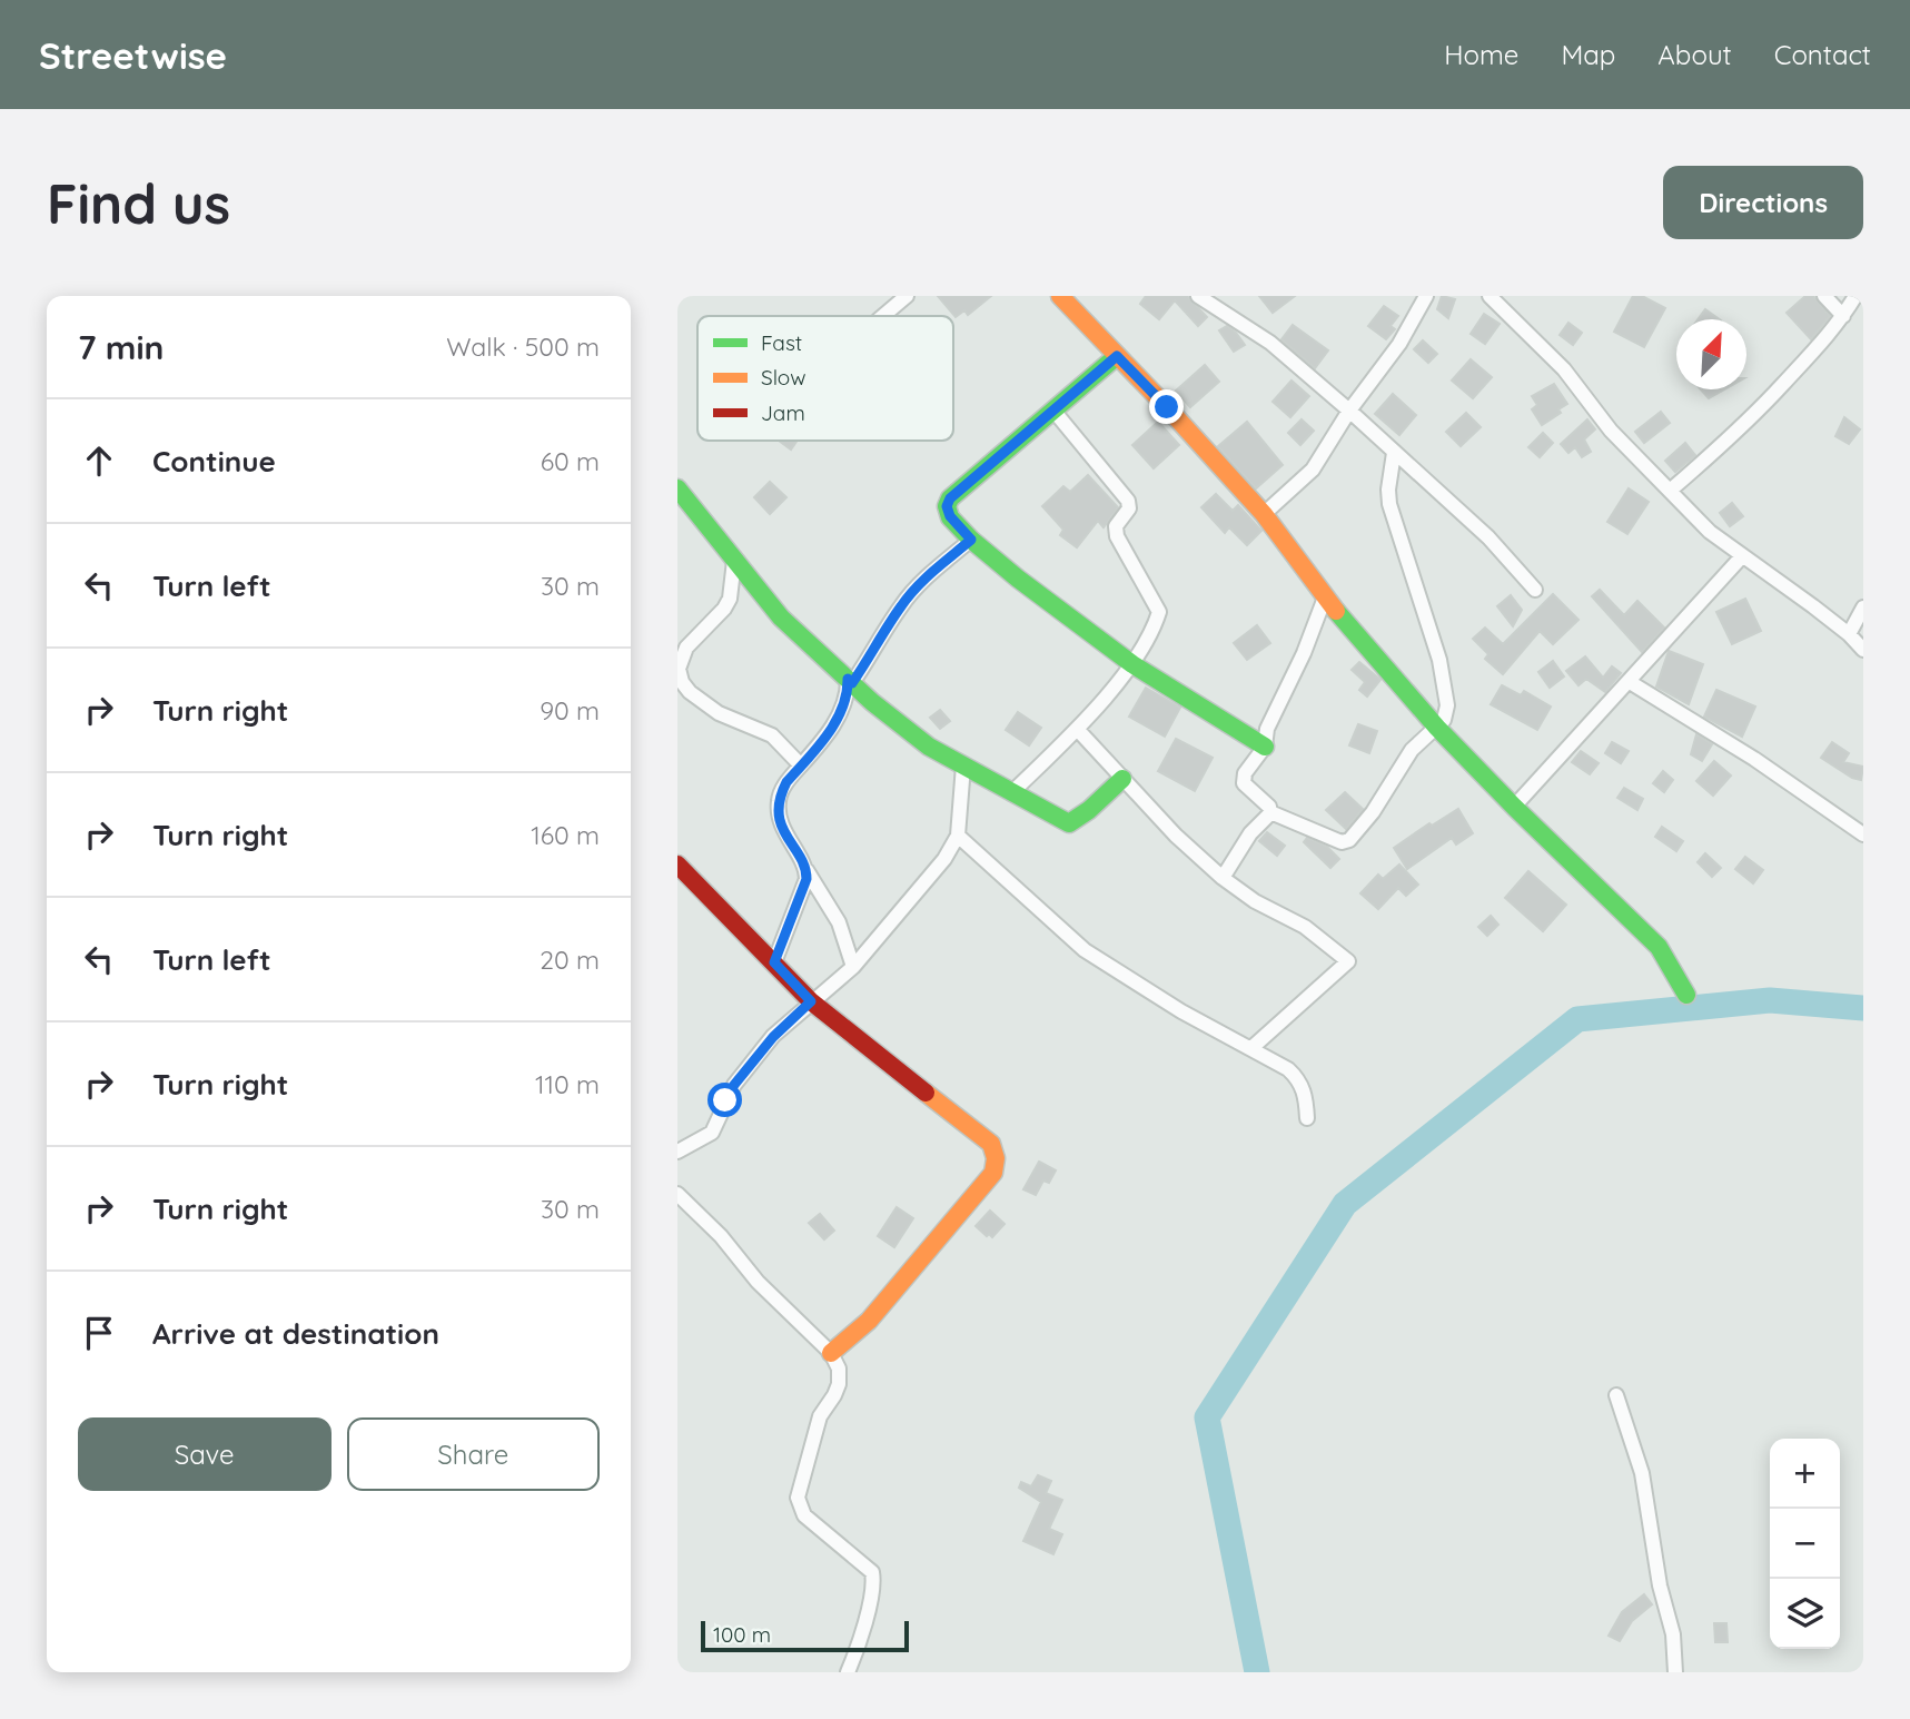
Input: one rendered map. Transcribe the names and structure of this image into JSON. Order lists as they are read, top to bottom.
{
  "legend": ["Fast", "Slow", "Jam"],
  "scale_bar": "100 m",
  "north": "top right",
  "page": {
    "header": "Streetwise",
    "nav": [
      "Home",
      "Map",
      "About",
      "Contact"
    ],
    "buttons": [
      "Directions",
      ["Save", "Share"]
    ],
    "title": "Find us",
    "heading": ["7 min", "Walk · 500 m"],
    "list": [
      ["Continue", "60 m"],
      ["Turn left", "30 m"],
      ["Turn right", "90 m"],
      ["Turn right", "160 m"],
      ["Turn left", "20 m"],
      ["Turn right", "110 m"],
      ["Turn right", "30 m"],
      "Arrive at destination"
    ],
    "map_buttons": ["+", "−"],
    "scale": "100 m"
  }
}
